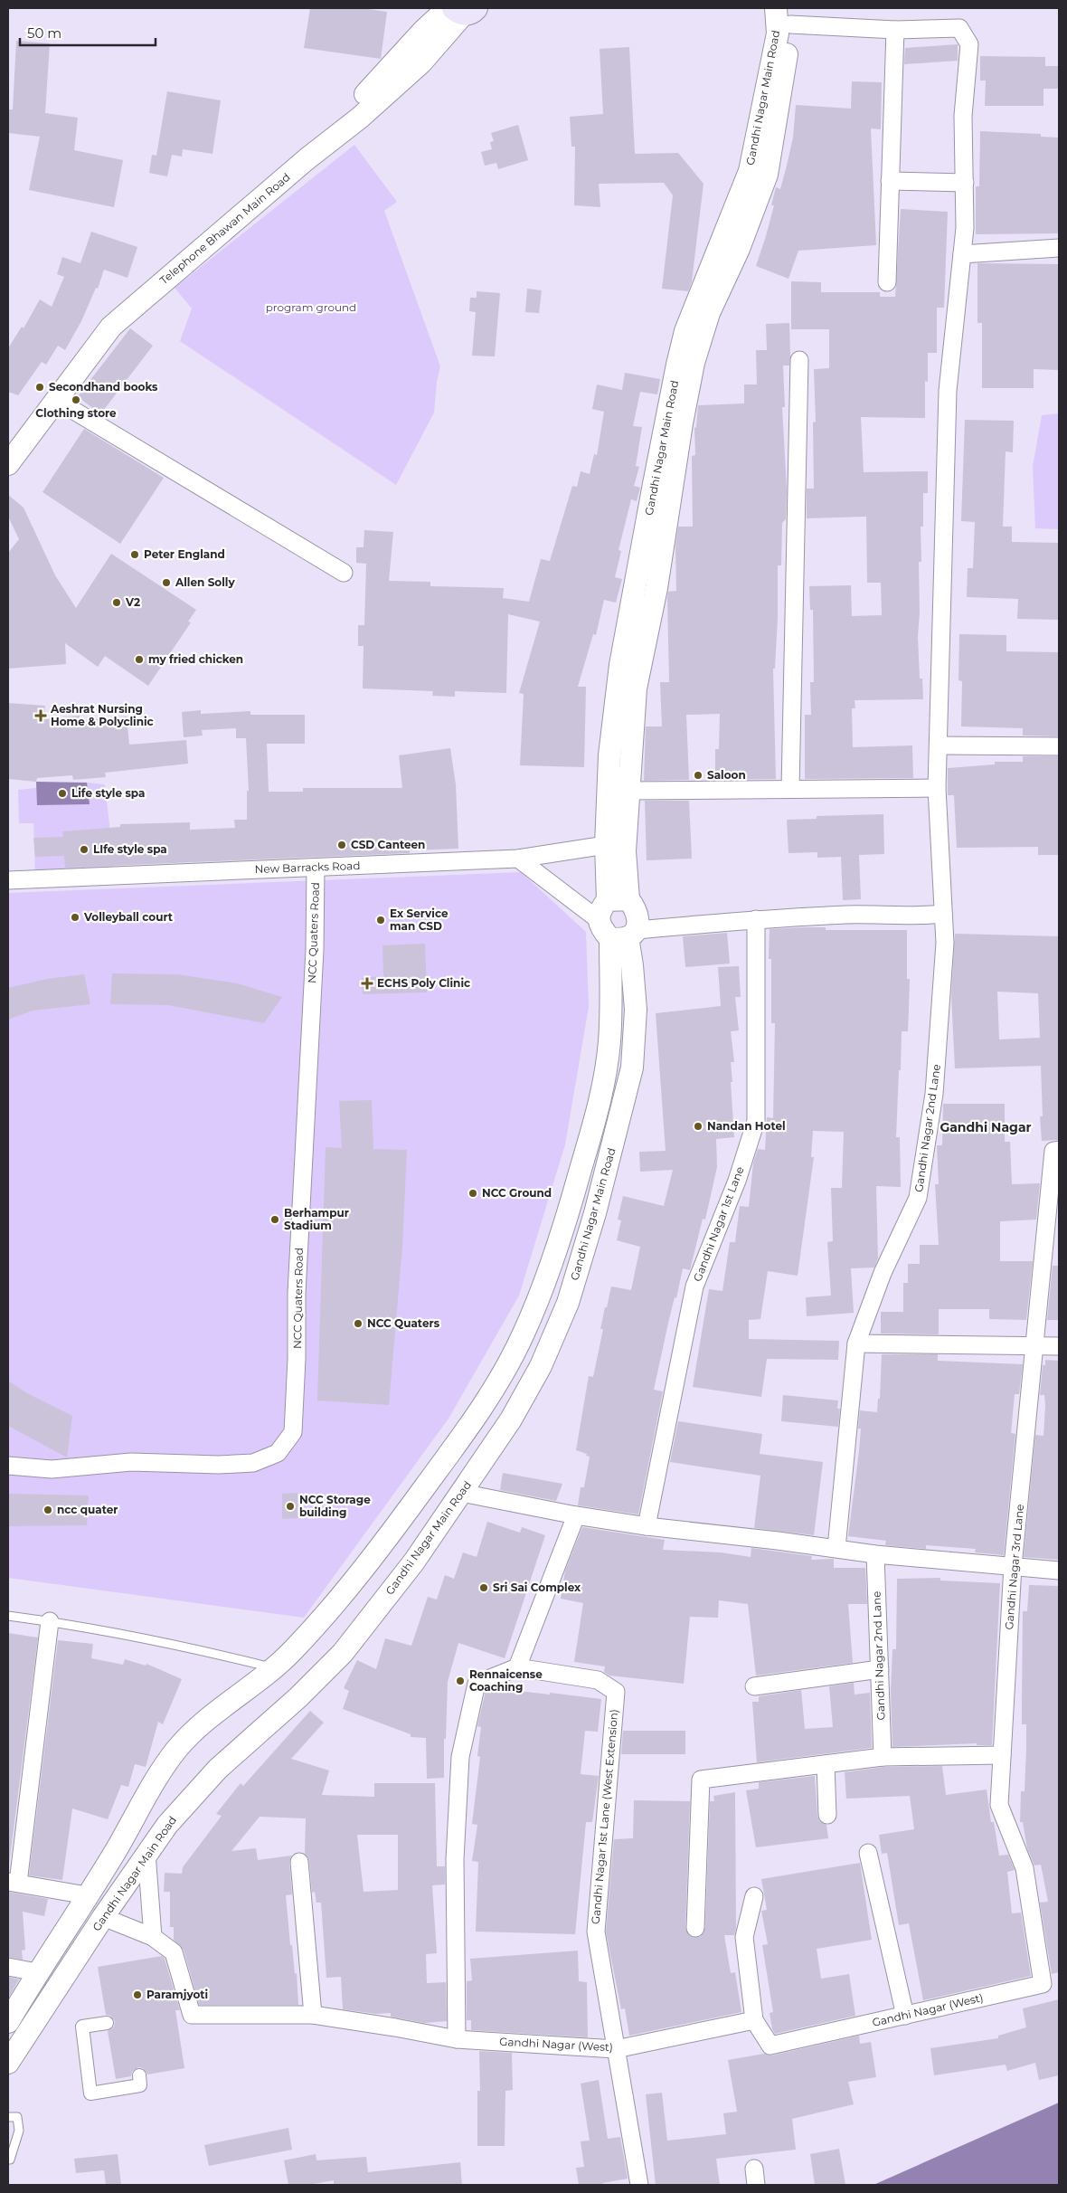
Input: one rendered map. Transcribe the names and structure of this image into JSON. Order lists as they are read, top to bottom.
{
  "streets": {
    "street": [
      "Gandhi Nagar Main Road",
      "Telephone Bhawan Main Road",
      "New Barracks Road",
      "NCC Quaters Road",
      "Gandhi Nagar 2nd Lane",
      "Gandhi Nagar 1st Lane",
      "Gandhi Nagar 3rd Lane",
      "Gandhi Nagar 1st Lane (West Extension)",
      "Gandhi Nagar (West)"
    ]
  },
  "crossings": [
    ["Gandhi Nagar Main Road", "New Barracks Road"],
    ["Gandhi Nagar Main Road", "Gandhi Nagar (West)"],
    ["New Barracks Road", "NCC Quaters Road"],
    ["Gandhi Nagar 3rd Lane", "Gandhi Nagar (West)"],
    ["Gandhi Nagar 1st Lane (West Extension)", "Gandhi Nagar (West)"]
  ],
  "districts": ["Gandhi Nagar"],
  "parks": ["program ground"],
  "places": {
    "other": [
      "Secondhand books",
      "Clothing store",
      "Peter England",
      "Allen Solly",
      "V2",
      "my fried chicken",
      "Saloon",
      "Life style spa",
      "CSD Canteen",
      "LIfe style spa",
      "Volleyball court",
      "Ex Service man CSD",
      "Nandan Hotel",
      "NCC Ground",
      "Berhampur Stadium",
      "NCC Quaters",
      "NCC Storage building",
      "ncc quater",
      "Sri Sai Complex",
      "Rennaicense Coaching",
      "Paramjyoti"
    ],
    "health": ["Aeshrat Nursing Home & Polyclinic", "ECHS Poly Clinic"]
  },
  "scale_bar": "50 m"
}
